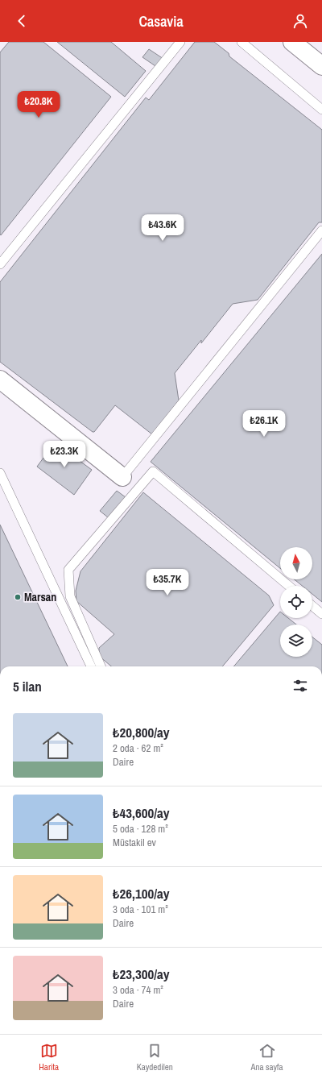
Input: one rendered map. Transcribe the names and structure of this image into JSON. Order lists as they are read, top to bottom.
{
  "places": ["Marsan"],
  "north": "top",
  "page": {
    "header": "Casavia",
    "price": [
      "₺20.8K",
      "₺43.6K",
      "₺26.1K",
      "₺23.3K",
      "₺35.7K"
    ],
    "heading": "5 ilan",
    "list": [
      {
        "name": "₺20,800/ay",
        "note": "2 oda · 62 m² · Daire"
      },
      {
        "name": "₺43,600/ay",
        "note": "5 oda · 128 m² · Müstakil ev"
      },
      {
        "name": "₺26,100/ay",
        "note": "3 oda · 101 m² · Daire"
      },
      {
        "name": "₺23,300/ay",
        "note": "3 oda · 74 m² · Daire"
      }
    ],
    "tabs": ["Harita", "Kaydedilen", "Ana sayfa"]
  }
}
